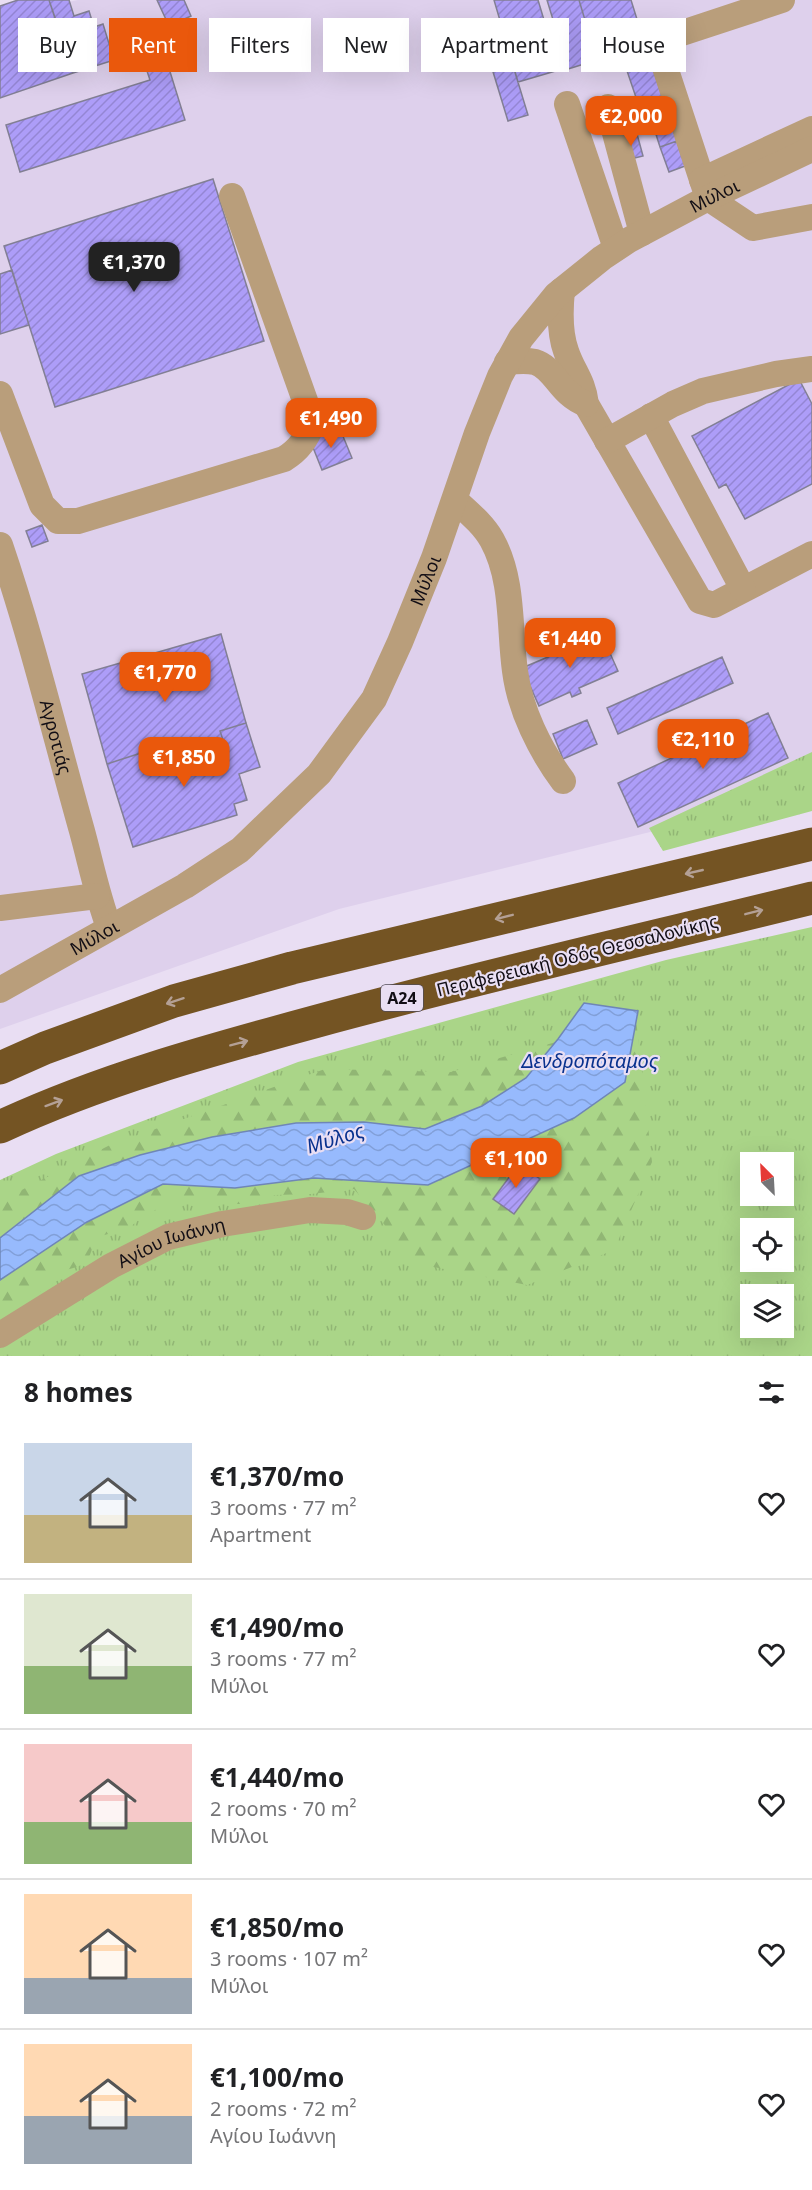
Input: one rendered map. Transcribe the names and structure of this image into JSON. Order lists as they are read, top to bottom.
{
  "streets": {
    "highway": ["Περιφερειακή Οδός Θεσσαλονίκης", "Α24"],
    "street": ["Μύλοι", "Αγροτιάς", "Αγίου Ιωάννη"]
  },
  "crossings": [
    ["Μύλοι", "Αγροτιάς"]
  ],
  "water": ["Δενδροπόταμος", "Μύλος"],
  "north": "top left",
  "page": {
    "chip": [
      "Buy",
      "Rent",
      "Filters",
      "New",
      "Apartment",
      "House"
    ],
    "price": [
      "€2,000",
      "€1,370",
      "€1,490",
      "€1,440",
      "€1,770",
      "€2,110",
      "€1,850",
      "€1,100"
    ],
    "heading": "8 homes",
    "list": [
      {
        "name": "€1,370/mo",
        "note": "3 rooms · 77 m² · Apartment"
      },
      {
        "name": "€1,490/mo",
        "note": "3 rooms · 77 m² · Μύλοι"
      },
      {
        "name": "€1,440/mo",
        "note": "2 rooms · 70 m² · Μύλοι"
      },
      {
        "name": "€1,850/mo",
        "note": "3 rooms · 107 m² · Μύλοι"
      },
      {
        "name": "€1,100/mo",
        "note": "2 rooms · 72 m² · Αγίου Ιωάννη"
      }
    ]
  }
}
